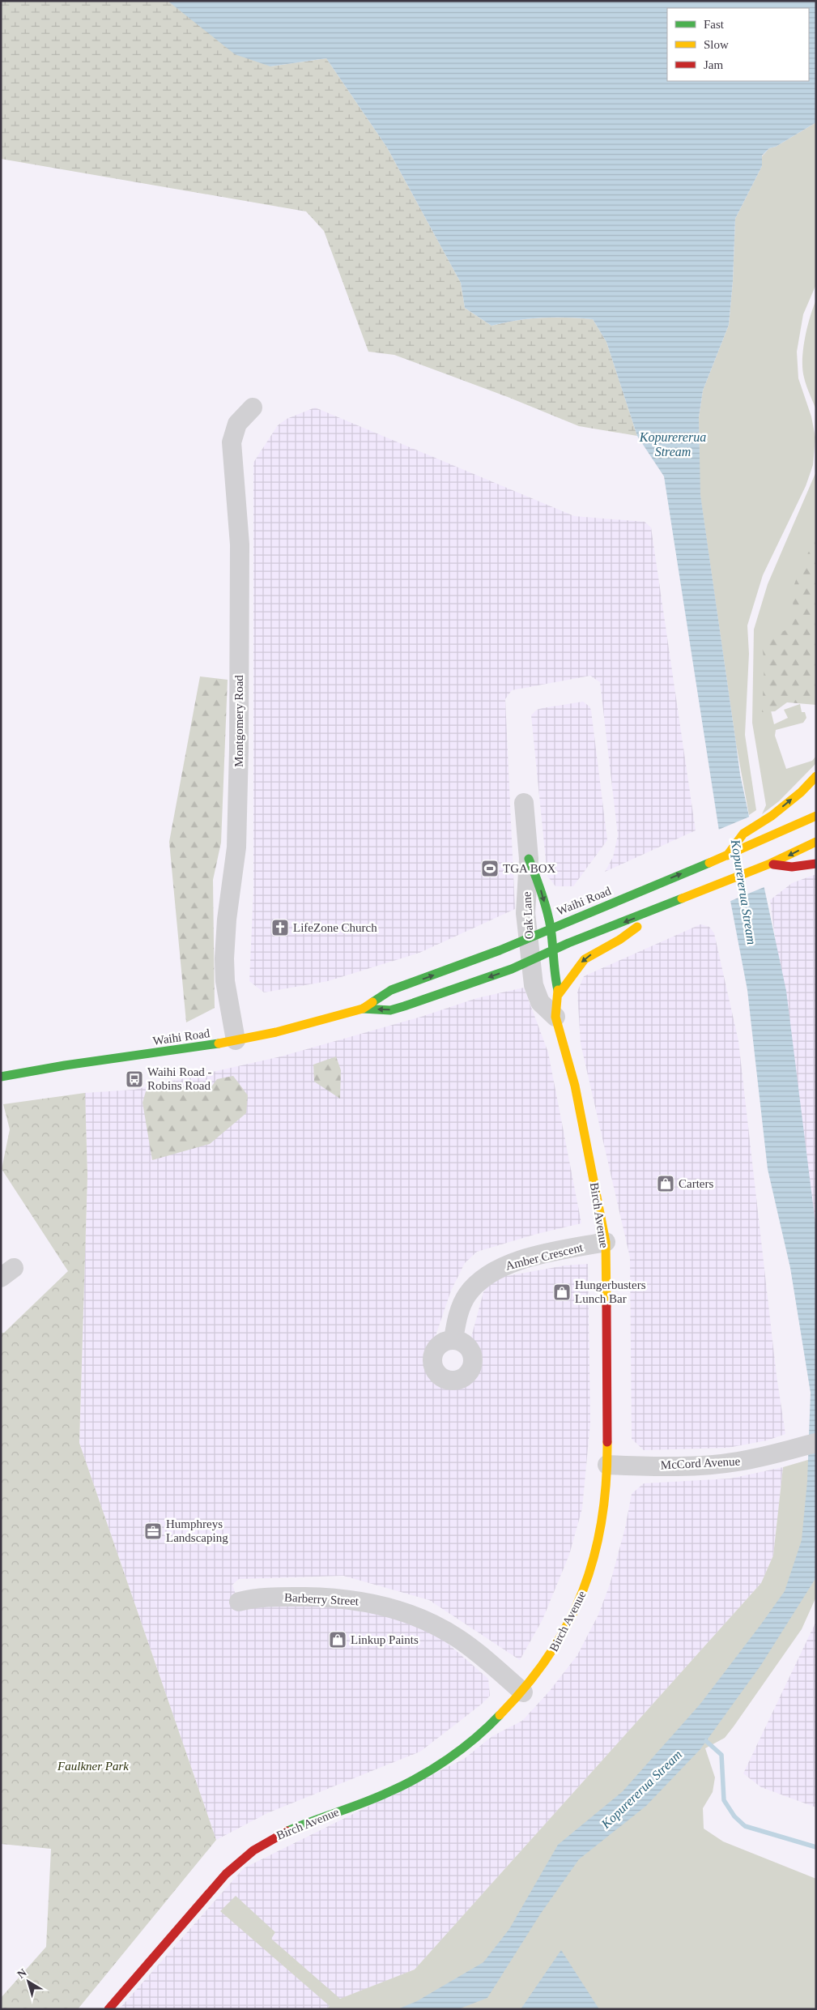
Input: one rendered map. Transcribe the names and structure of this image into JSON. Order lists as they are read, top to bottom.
{
  "streets": {
    "main road": ["Waihi Road", "Oak Lane", "Birch Avenue"],
    "street": [
      "Montgomery Road",
      "Amber Crescent",
      "McCord Avenue",
      "Barberry Street"
    ]
  },
  "crossings": [
    ["Montgomery Road", "Waihi Road"],
    ["Waihi Road", "Oak Lane"],
    ["Waihi Road", "Birch Avenue"],
    ["Oak Lane", "Birch Avenue"],
    ["Birch Avenue", "Amber Crescent"],
    ["Birch Avenue", "McCord Avenue"],
    ["Birch Avenue", "Barberry Street"]
  ],
  "water": ["Kopurererua Stream"],
  "parks": ["Faulkner Park"],
  "places": {
    "sports": ["TGA BOX"],
    "church": ["LifeZone Church"],
    "bus stop": ["Waihi Road - Robins Road"],
    "shop": ["Carters", "Hungerbusters Lunch Bar", "Linkup Paints"],
    "office": ["Humphreys Landscaping"]
  },
  "legend": ["Fast", "Slow", "Jam"],
  "north": "top left"
}
